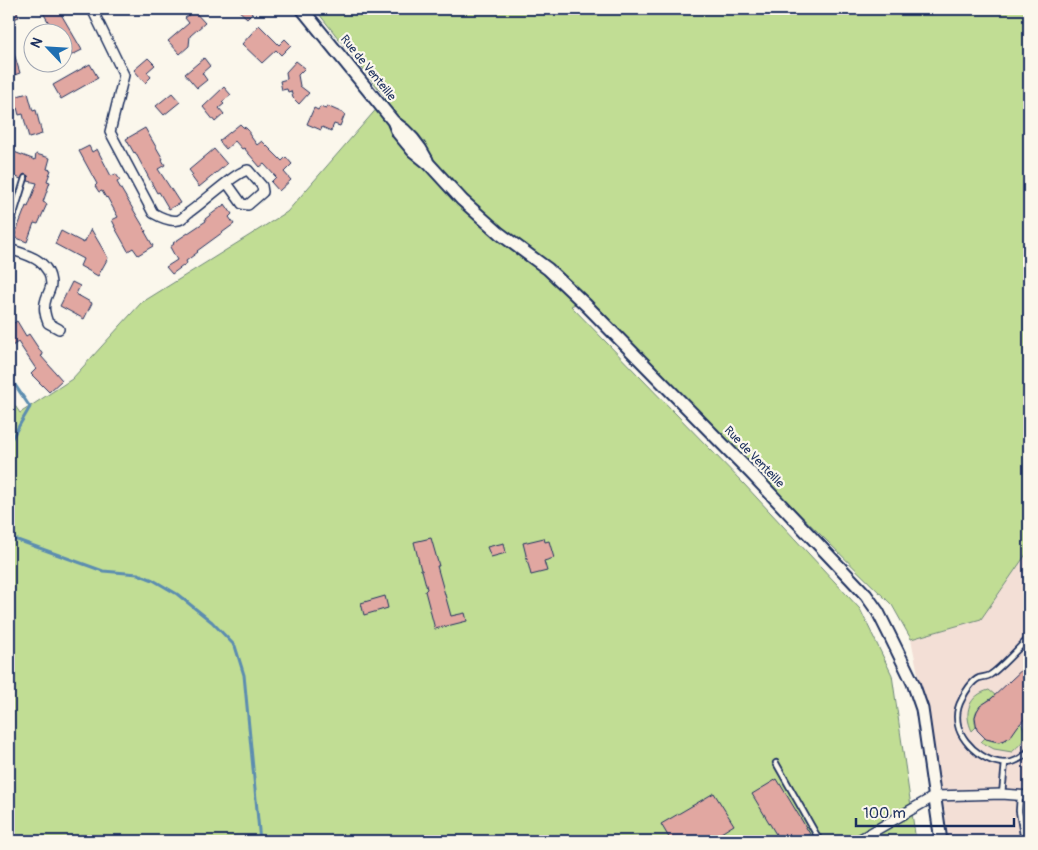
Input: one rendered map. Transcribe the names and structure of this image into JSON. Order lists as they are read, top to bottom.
{
  "streets": {
    "street": ["Rue de Venteille"]
  },
  "scale_bar": "100 m",
  "north": "top left"
}
